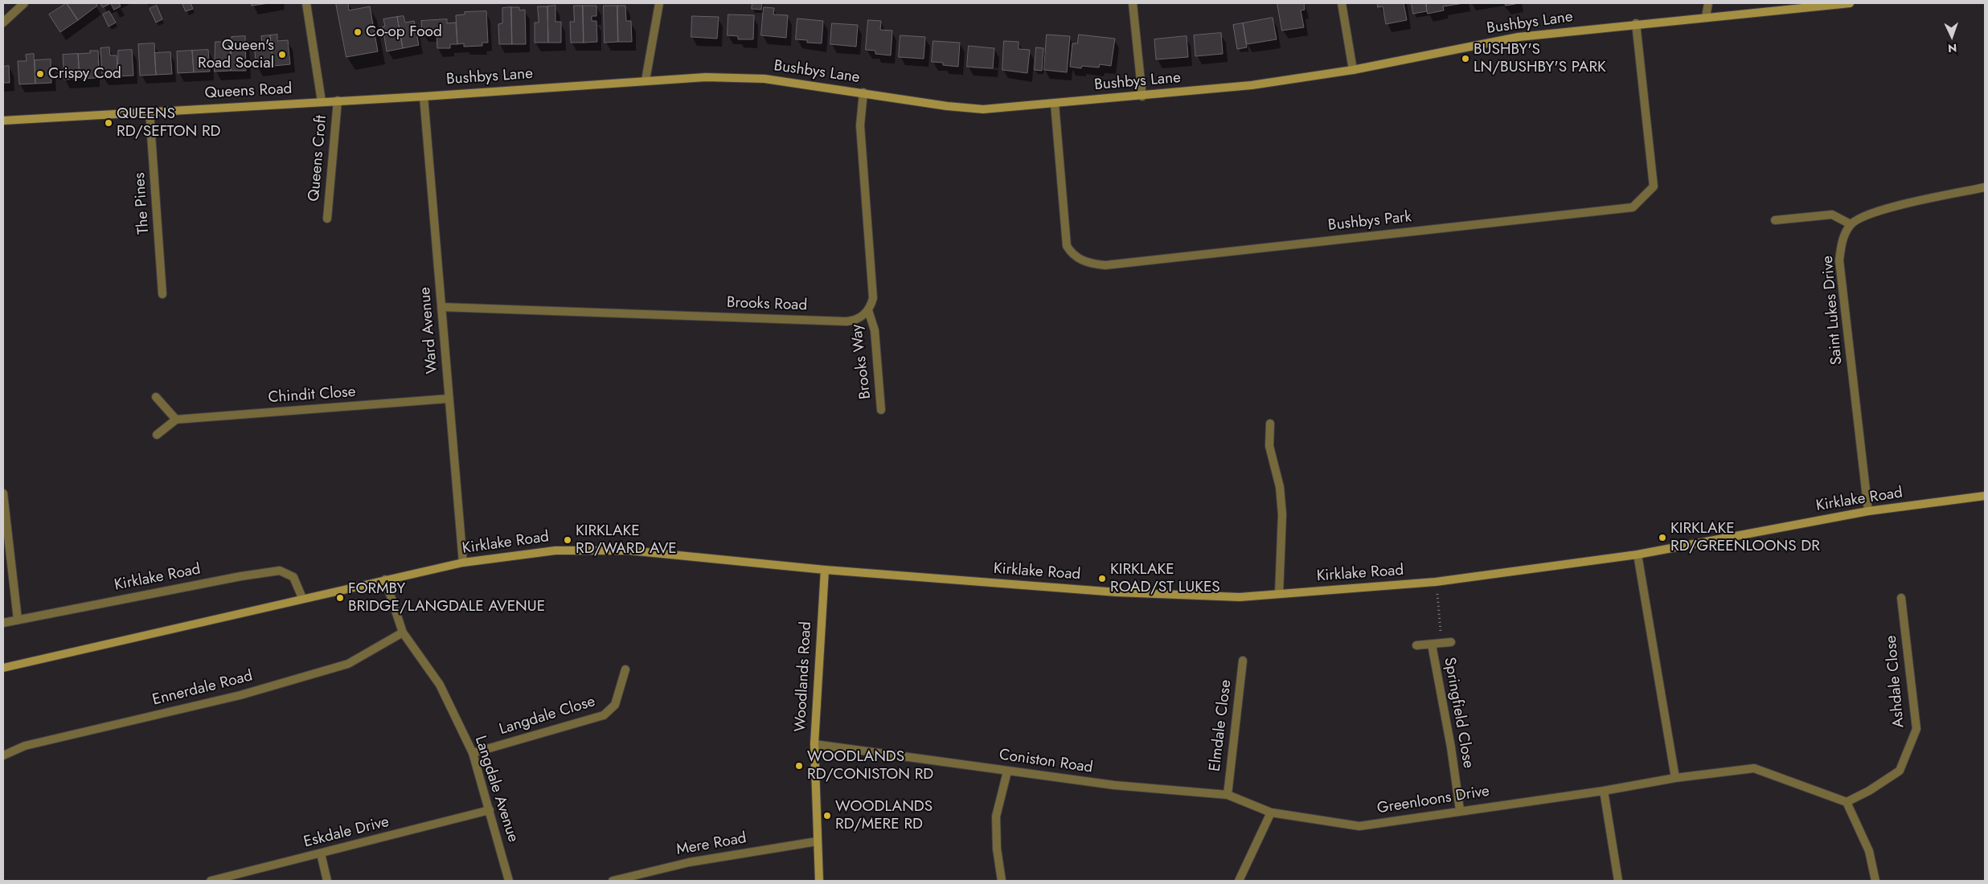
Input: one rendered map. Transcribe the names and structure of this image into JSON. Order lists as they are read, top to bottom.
{
  "streets": {
    "street": [
      "Bushbys Lane",
      "Queens Road",
      "Queens Croft",
      "The Pines",
      "Bushbys Park",
      "Brooks Road",
      "Saint Lukes Drive",
      "Ward Avenue",
      "Brooks Way",
      "Chindit Close",
      "Kirklake Road",
      "Woodlands Road",
      "Ashdale Close",
      "Ennerdale Road",
      "Springfield Close",
      "Langdale Close",
      "Elmdale Close",
      "Coniston Road",
      "Langdale Avenue",
      "Greenloons Drive",
      "Eskdale Drive",
      "Mere Road"
    ]
  },
  "crossings": [
    ["Bushbys Lane", "Queens Road"],
    ["Bushbys Lane", "Bushbys Park"],
    ["Bushbys Lane", "Ward Avenue"],
    ["Queens Road", "Queens Croft"],
    ["Queens Road", "The Pines"],
    ["Queens Road", "Ward Avenue"],
    ["Brooks Road", "Ward Avenue"],
    ["Brooks Road", "Brooks Way"],
    ["Saint Lukes Drive", "Kirklake Road"],
    ["Ward Avenue", "Chindit Close"],
    ["Ward Avenue", "Kirklake Road"],
    ["Kirklake Road", "Woodlands Road"],
    ["Kirklake Road", "Langdale Avenue"],
    ["Woodlands Road", "Coniston Road"],
    ["Woodlands Road", "Mere Road"],
    ["Ashdale Close", "Greenloons Drive"],
    ["Ennerdale Road", "Langdale Avenue"],
    ["Springfield Close", "Greenloons Drive"],
    ["Langdale Close", "Langdale Avenue"],
    ["Elmdale Close", "Coniston Road"],
    ["Coniston Road", "Greenloons Drive"],
    ["Langdale Avenue", "Eskdale Drive"]
  ],
  "places": [
    "Co-op Food",
    "Queen's Road Social",
    "BUSHBY'S LN/BUSHBY'S PARK",
    "Crispy Cod",
    "QUEENS RD/SEFTON RD",
    "KIRKLAKE RD/GREENLOONS DR",
    "KIRKLAKE RD/WARD AVE",
    "KIRKLAKE ROAD/ST LUKES",
    "FORMBY BRIDGE/LANGDALE AVENUE",
    "WOODLANDS RD/CONISTON RD",
    "WOODLANDS RD/MERE RD"
  ],
  "north": "bottom"
}
